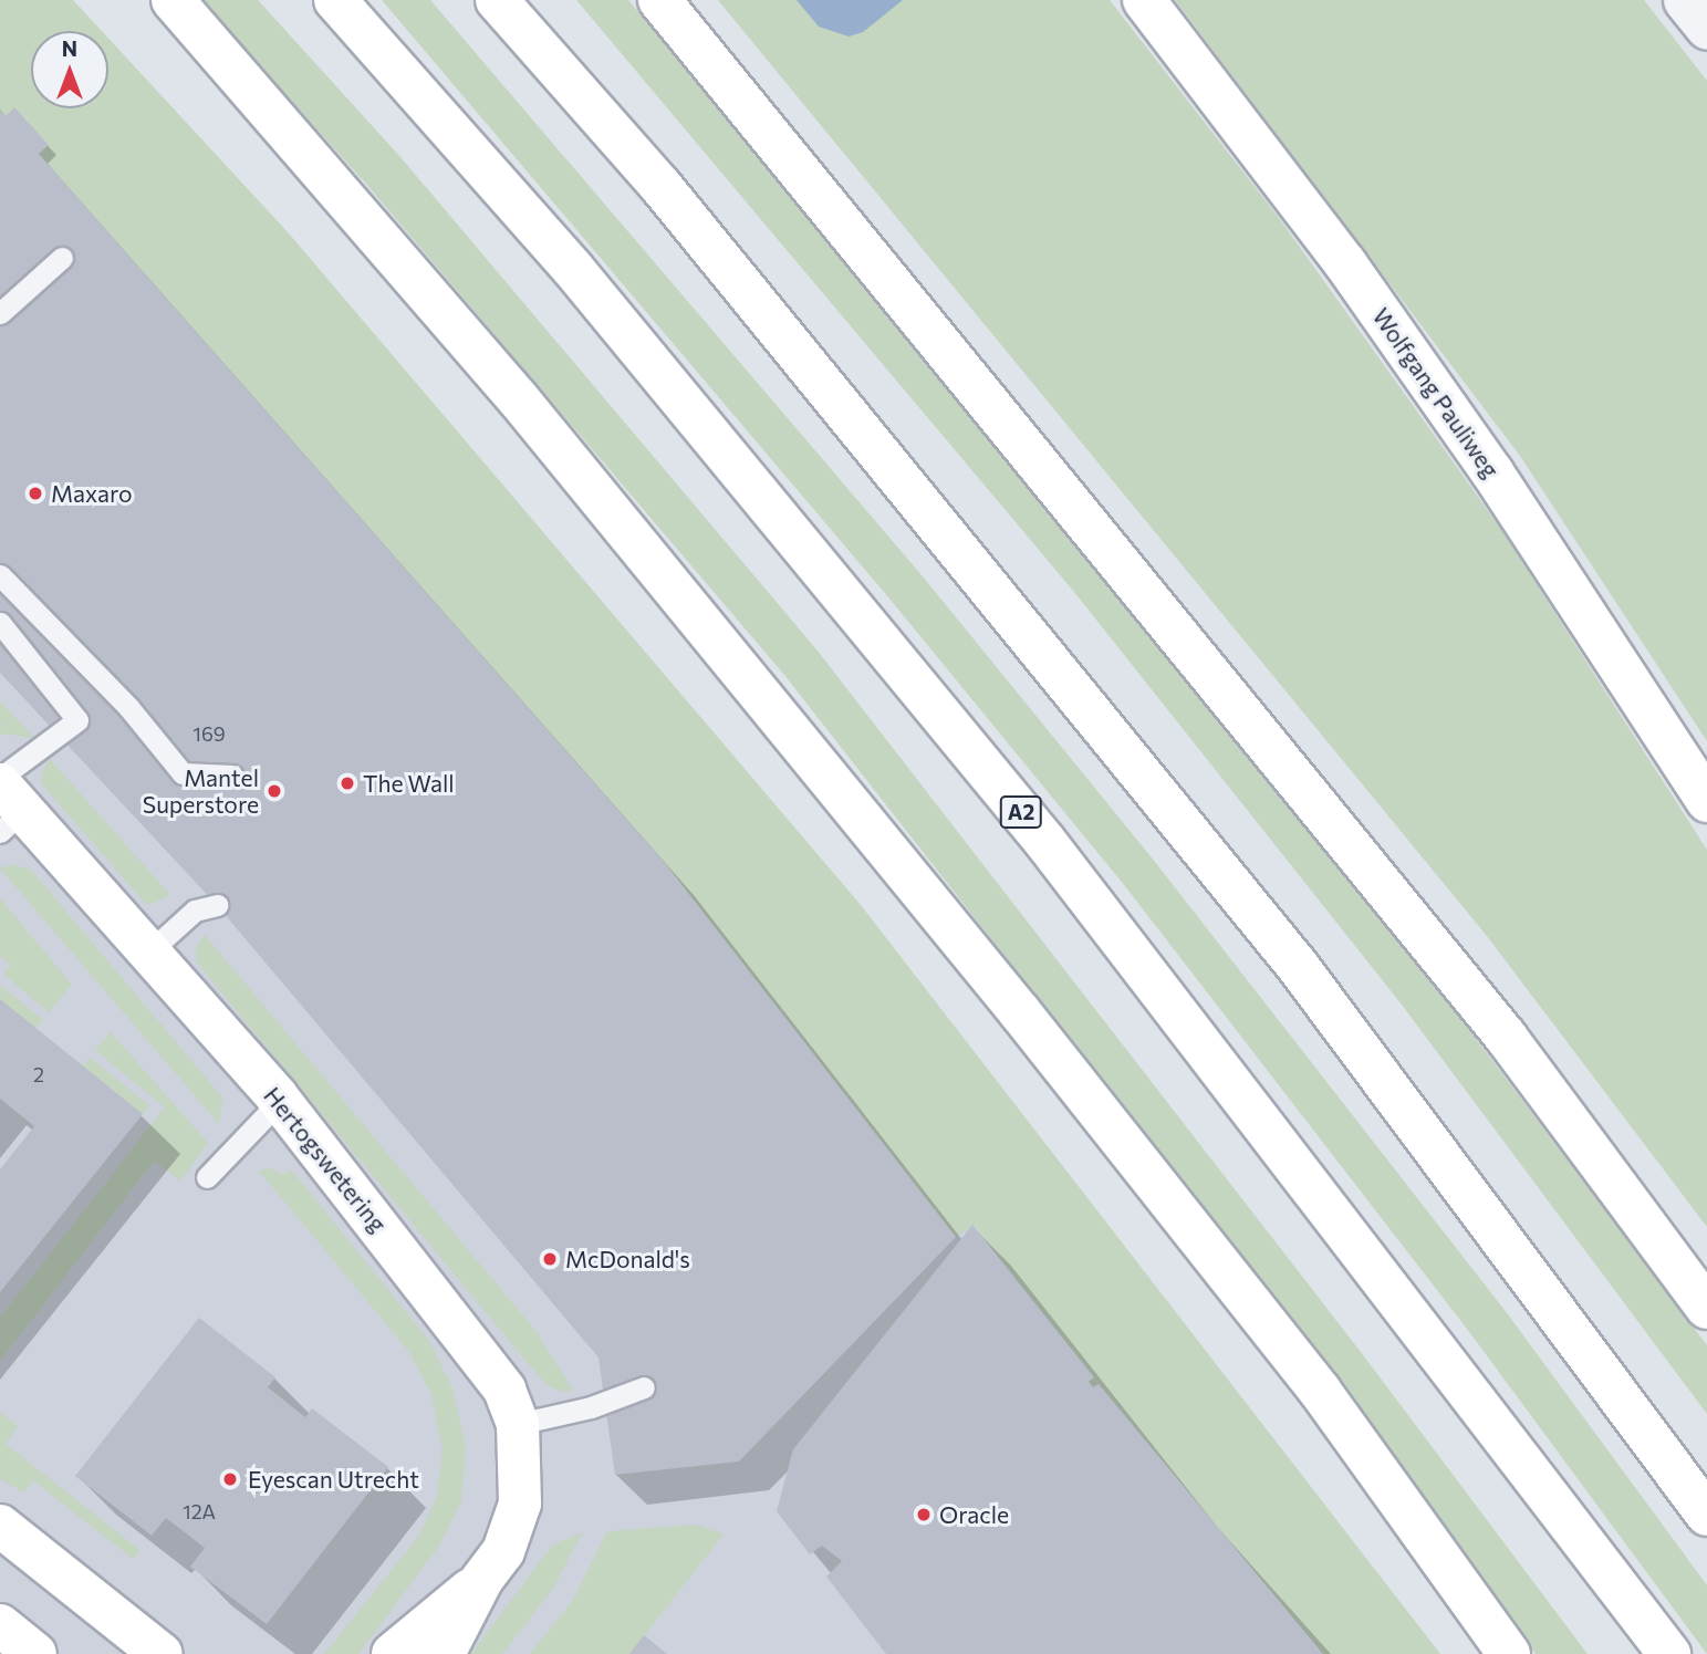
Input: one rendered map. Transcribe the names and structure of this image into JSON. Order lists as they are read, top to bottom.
{
  "streets": {
    "main road": ["Wolfgang Pauliweg", "A2", "Hertogswetering"]
  },
  "places": [
    "Maxaro",
    "The Wall",
    "Mantel Superstore",
    "McDonald's",
    "Eyescan Utrecht",
    "Oracle"
  ],
  "house_numbers": ["169", "2", "12A"],
  "north": "top"
}
